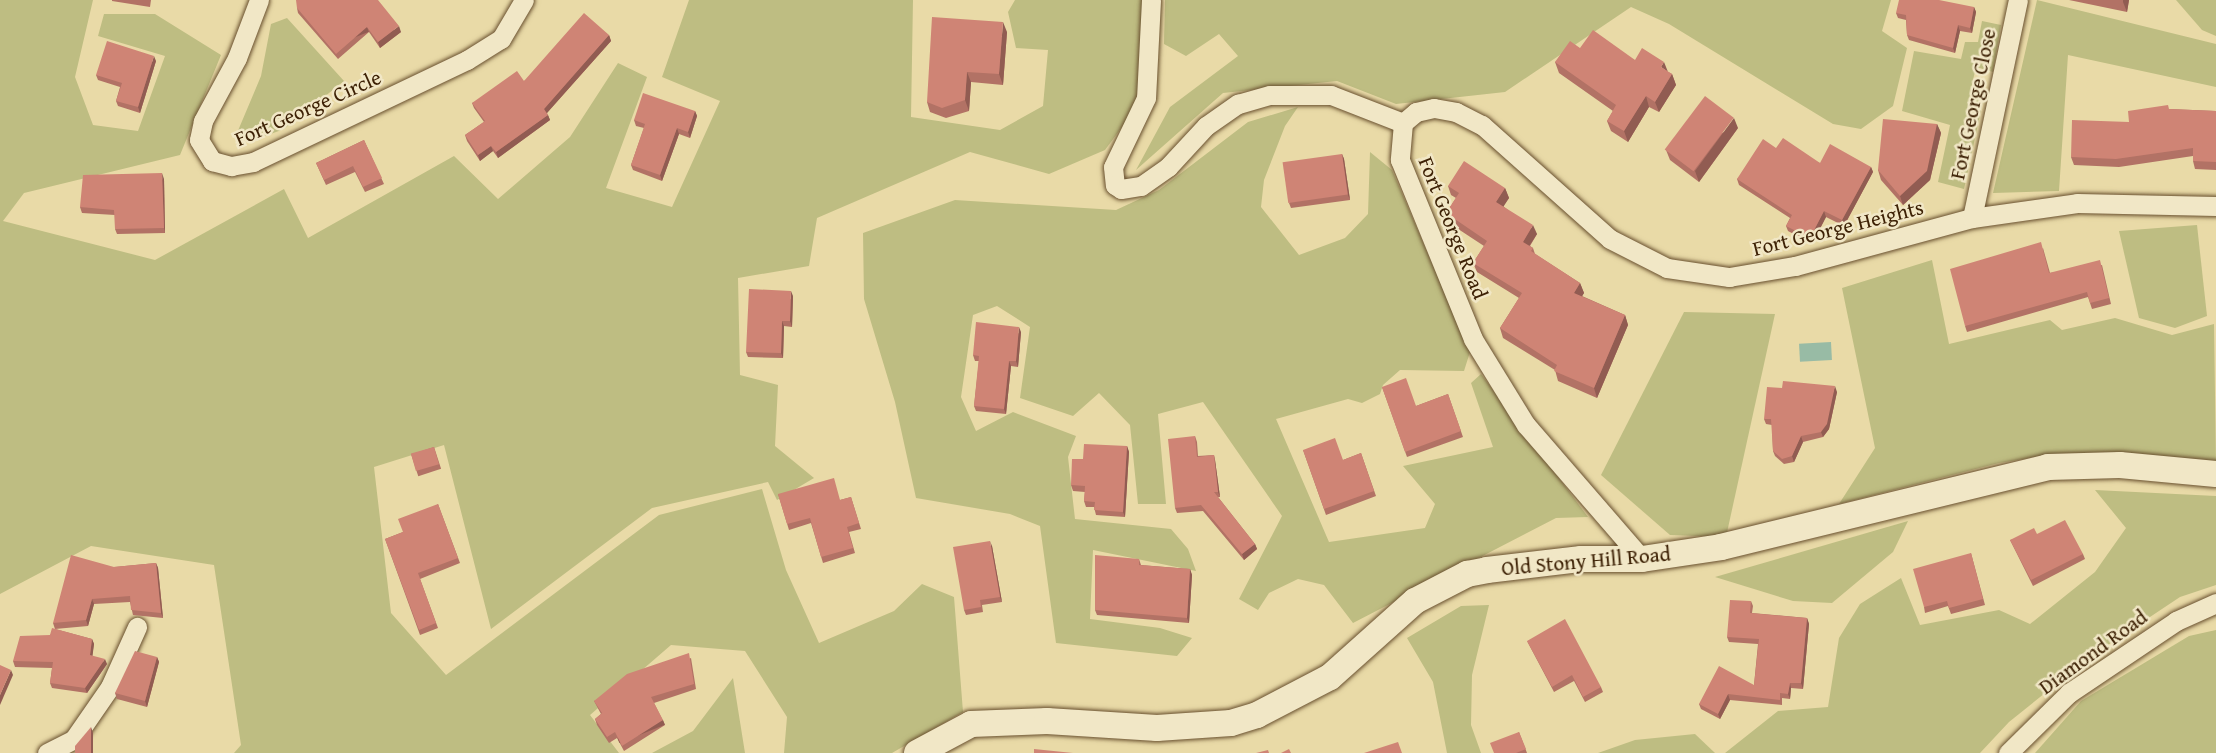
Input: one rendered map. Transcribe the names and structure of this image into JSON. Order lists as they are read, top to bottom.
{
  "streets": {
    "street": [
      "Fort George Close",
      "Fort George Circle",
      "Fort George Road",
      "Fort George Heights",
      "Old Stony Hill Road",
      "Diamond Road"
    ]
  },
  "crossings": [
    ["Fort George Close", "Fort George Heights"],
    ["Fort George Road", "Fort George Heights"],
    ["Fort George Road", "Old Stony Hill Road"]
  ]
}
